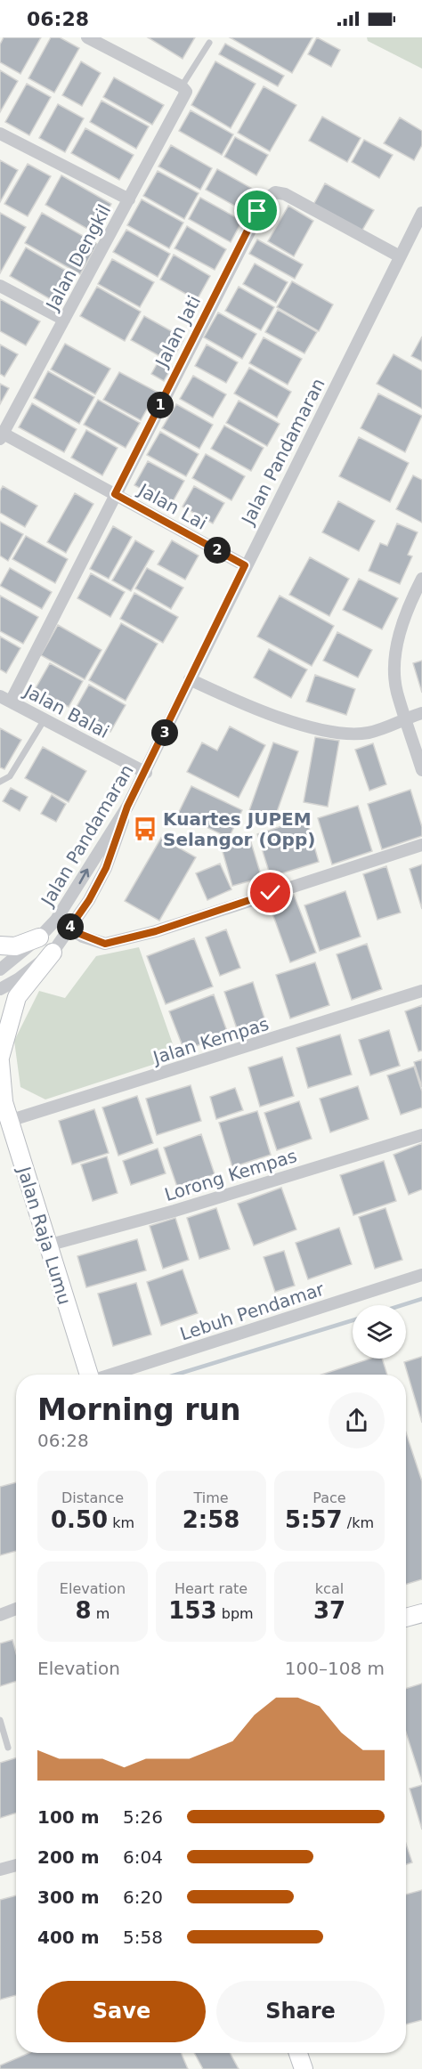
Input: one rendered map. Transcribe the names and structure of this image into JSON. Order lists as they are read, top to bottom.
{
  "streets": {
    "street": [
      "Jalan Dengkil",
      "Jalan Jati",
      "Jalan Pandamaran",
      "Jalan Lai",
      "Jalan Balai",
      "Jalan Kempas",
      "Lorong Kempas",
      "Jalan Raja Lumu",
      "Lebuh Pendamar"
    ]
  },
  "crossings": [
    ["Jalan Dengkil", "Jalan Lai"],
    ["Jalan Jati", "Jalan Pandamaran"],
    ["Jalan Jati", "Jalan Lai"],
    ["Jalan Jati", "Jalan Balai"],
    ["Jalan Pandamaran", "Jalan Lai"],
    ["Jalan Pandamaran", "Jalan Balai"],
    ["Jalan Kempas", "Jalan Raja Lumu"],
    ["Lorong Kempas", "Jalan Raja Lumu"]
  ],
  "places": {
    "bus stop": ["Kuartes JUPEM Selangor (Opp)"]
  },
  "page": {
    "status": "06:28",
    "pins": [
      "1",
      "2",
      "3",
      "4"
    ],
    "heading": ["Morning run", "06:28"],
    "stats": [
      ["Distance", "0.50 km"],
      ["Time", "2:58"],
      ["Pace", "5:57 /km"],
      ["Elevation", "8 m"],
      ["Heart rate", "153 bpm"],
      ["kcal", "37"]
    ],
    "chart": ["Elevation", "100–108 m"],
    "list": [
      {
        "name": "100 m",
        "note": "5:26"
      },
      {
        "name": "200 m",
        "note": "6:04"
      },
      {
        "name": "300 m",
        "note": "6:20"
      },
      {
        "name": "400 m",
        "note": "5:58"
      }
    ],
    "buttons": ["Save", "Share"]
  }
}
